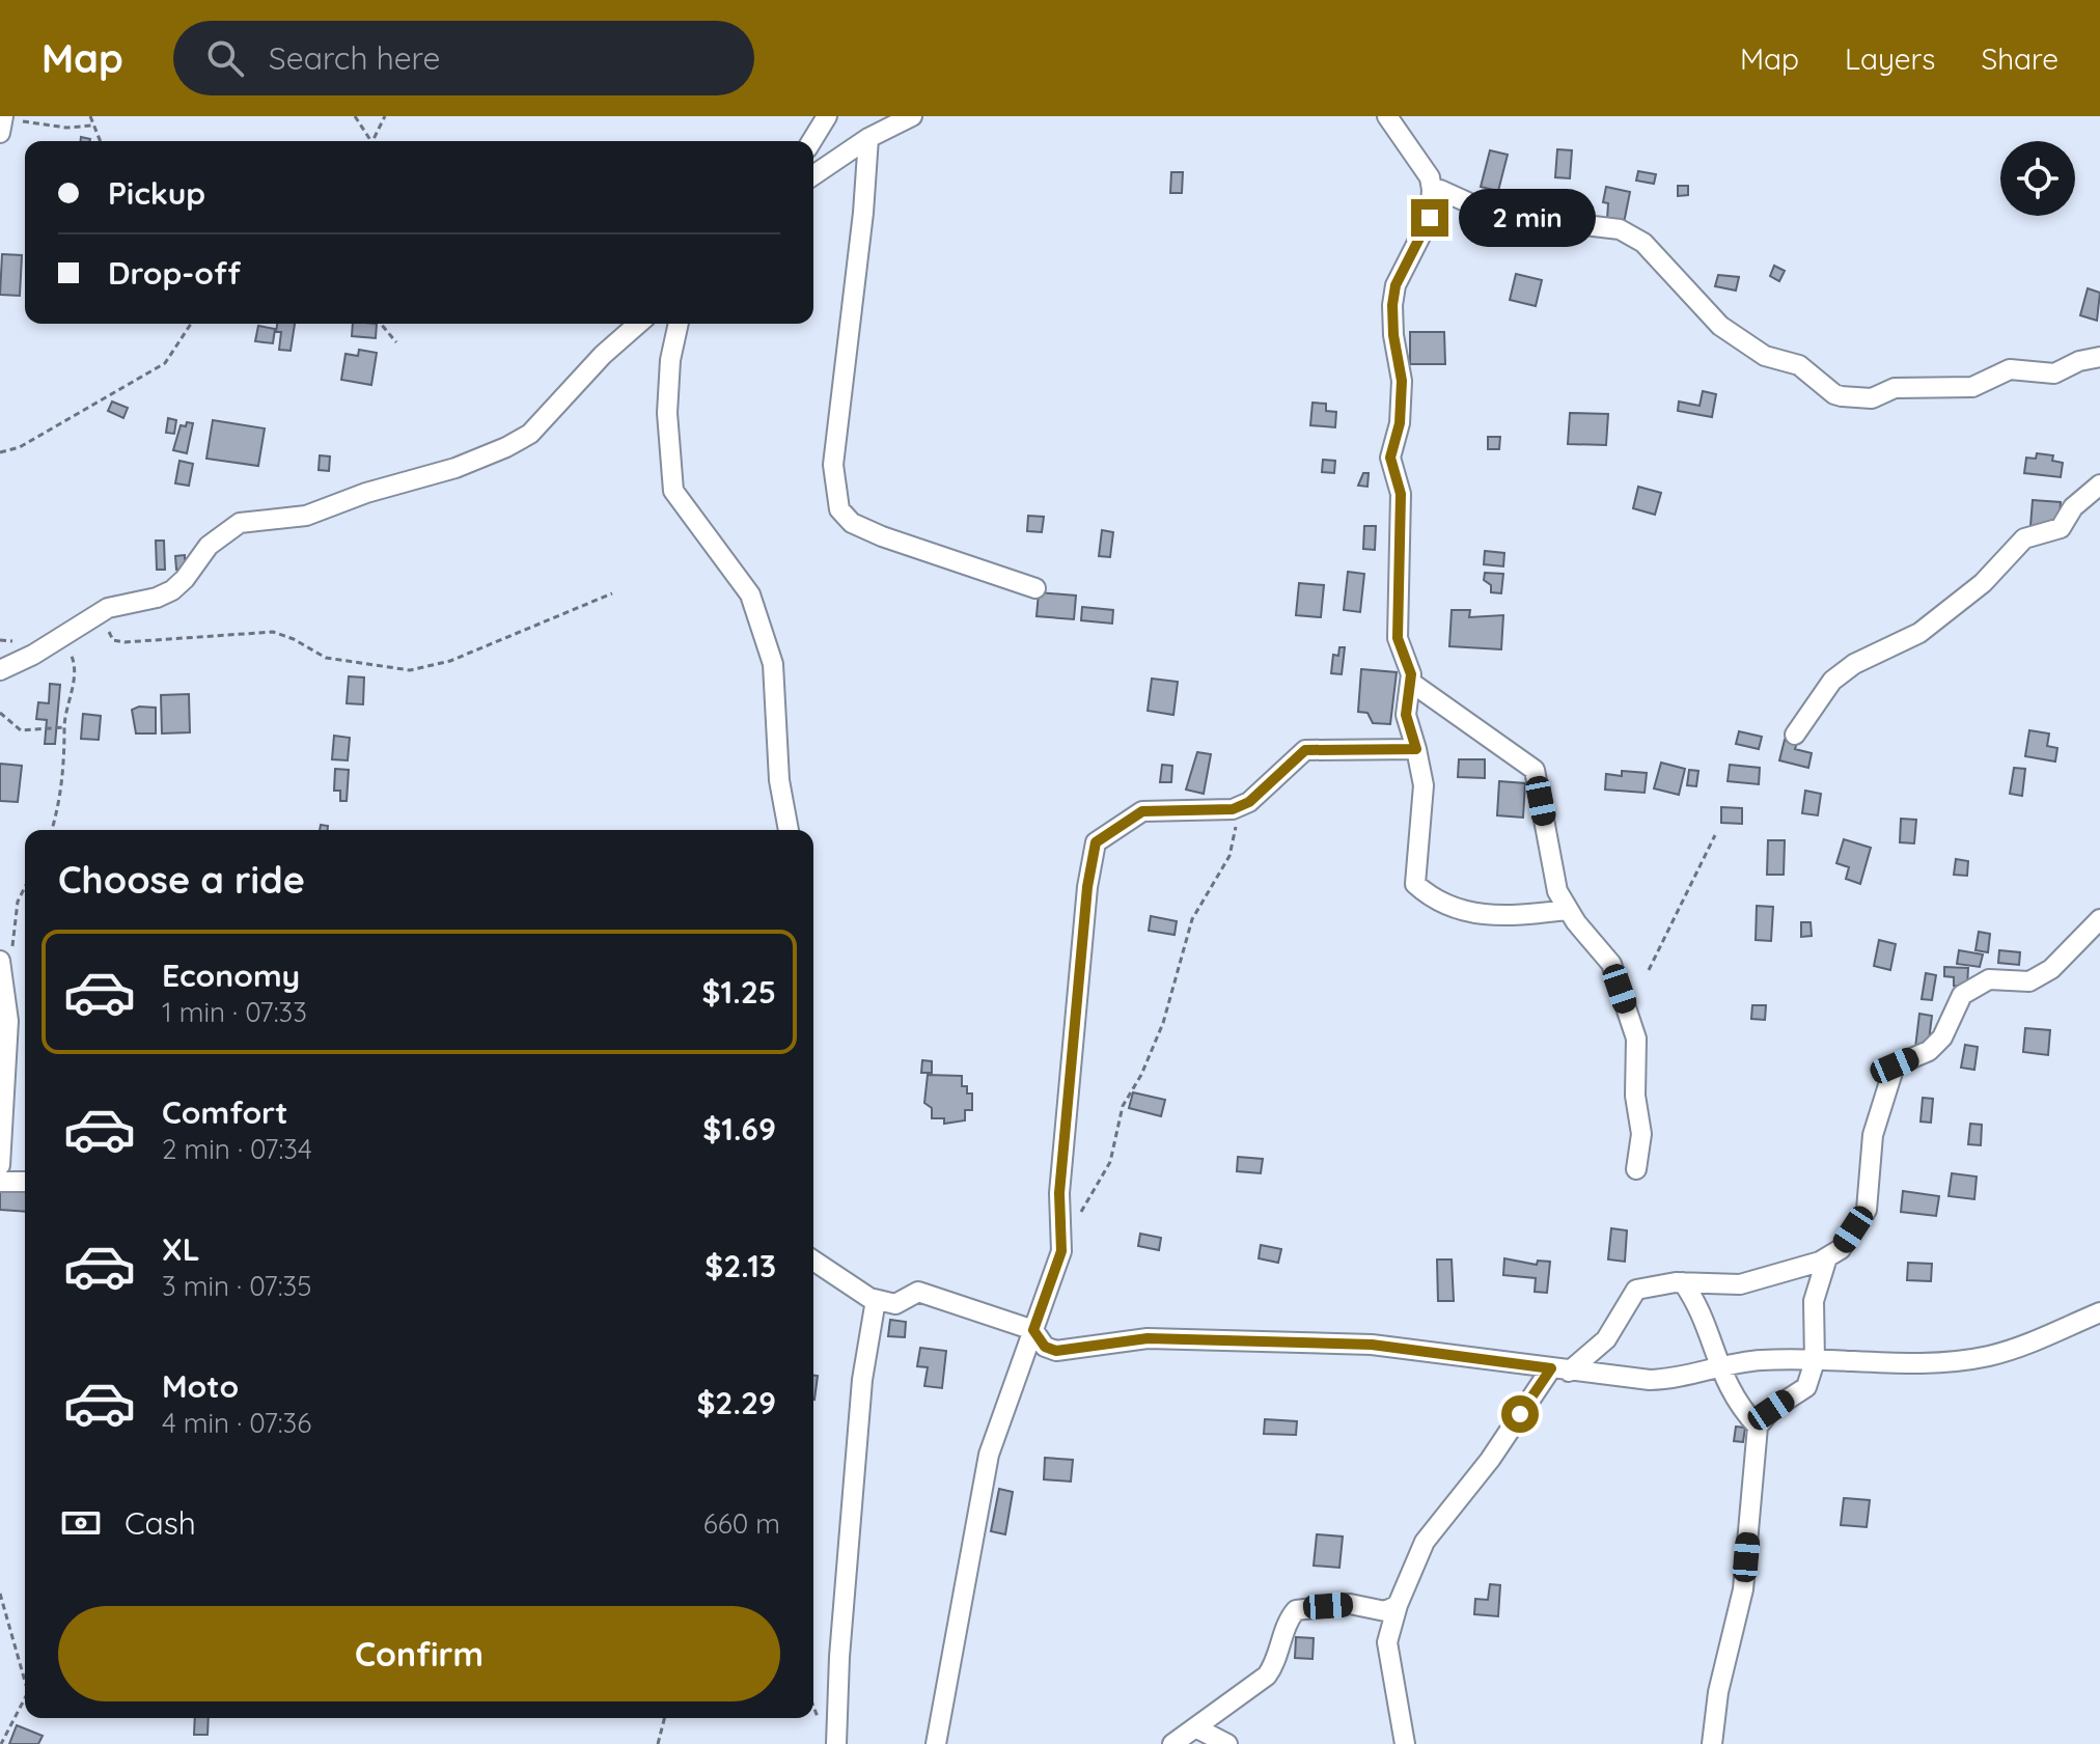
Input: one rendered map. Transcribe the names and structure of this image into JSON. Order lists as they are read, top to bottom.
{
  "page": {
    "header": "Map",
    "search": "Search here",
    "nav": ["Map", "Layers", "Share"],
    "banner": ["Pickup", "Drop-off"],
    "bubble": "2 min",
    "heading": "Choose a ride",
    "list": [
      {
        "name": "Economy",
        "note": "1 min · 07:33",
        "value": "$1.25"
      },
      {
        "name": "Comfort",
        "note": "2 min · 07:34",
        "value": "$1.69"
      },
      {
        "name": "XL",
        "note": "3 min · 07:35",
        "value": "$2.13"
      },
      {
        "name": "Moto",
        "note": "4 min · 07:36",
        "value": "$2.29"
      }
    ],
    "pay": ["Cash", "660 m"],
    "buttons": "Confirm"
  }
}
